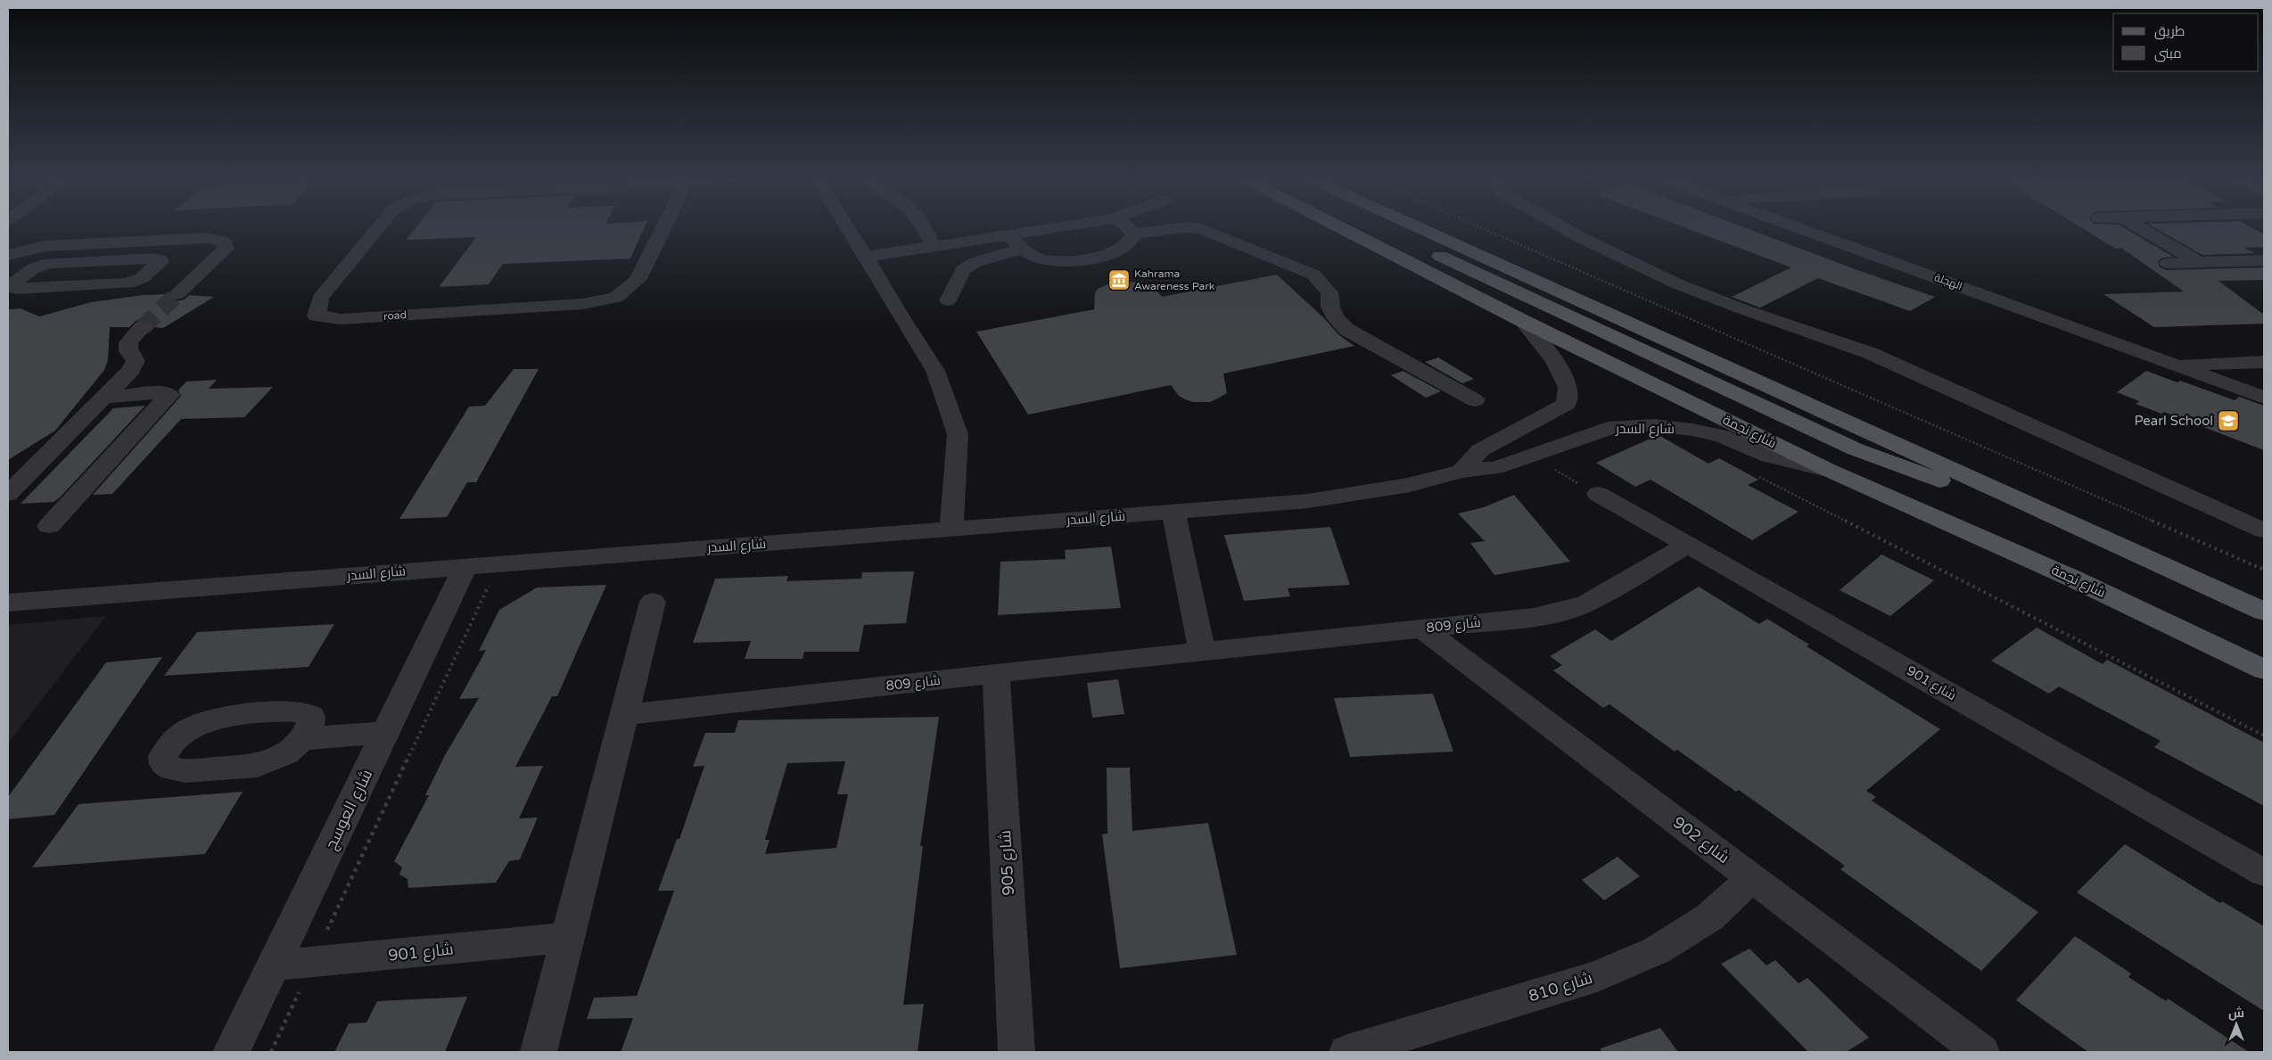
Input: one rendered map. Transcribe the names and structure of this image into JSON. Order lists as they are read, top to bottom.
{
  "streets": {
    "main road": ["شارع نجمة"],
    "street": [
      "الهجلة",
      "road",
      "شارع السدر",
      "شارع 809",
      "شارع 901",
      "شارع العوسج",
      "شارع 902",
      "شارع 905",
      "شارع 810"
    ]
  },
  "crossings": [
    ["شارع السدر", "شارع نجمة"],
    ["شارع السدر", "شارع العوسج"],
    ["شارع 809", "شارع 901"],
    ["شارع 809", "شارع 902"],
    ["شارع 809", "شارع 905"],
    ["شارع 901", "شارع العوسج"],
    ["شارع 902", "شارع 810"]
  ],
  "places": {
    "museum": ["Kahrama Awareness Park"],
    "school or university": ["Pearl School"]
  },
  "legend": ["طريق", "مبنى"],
  "north": "top"
}
